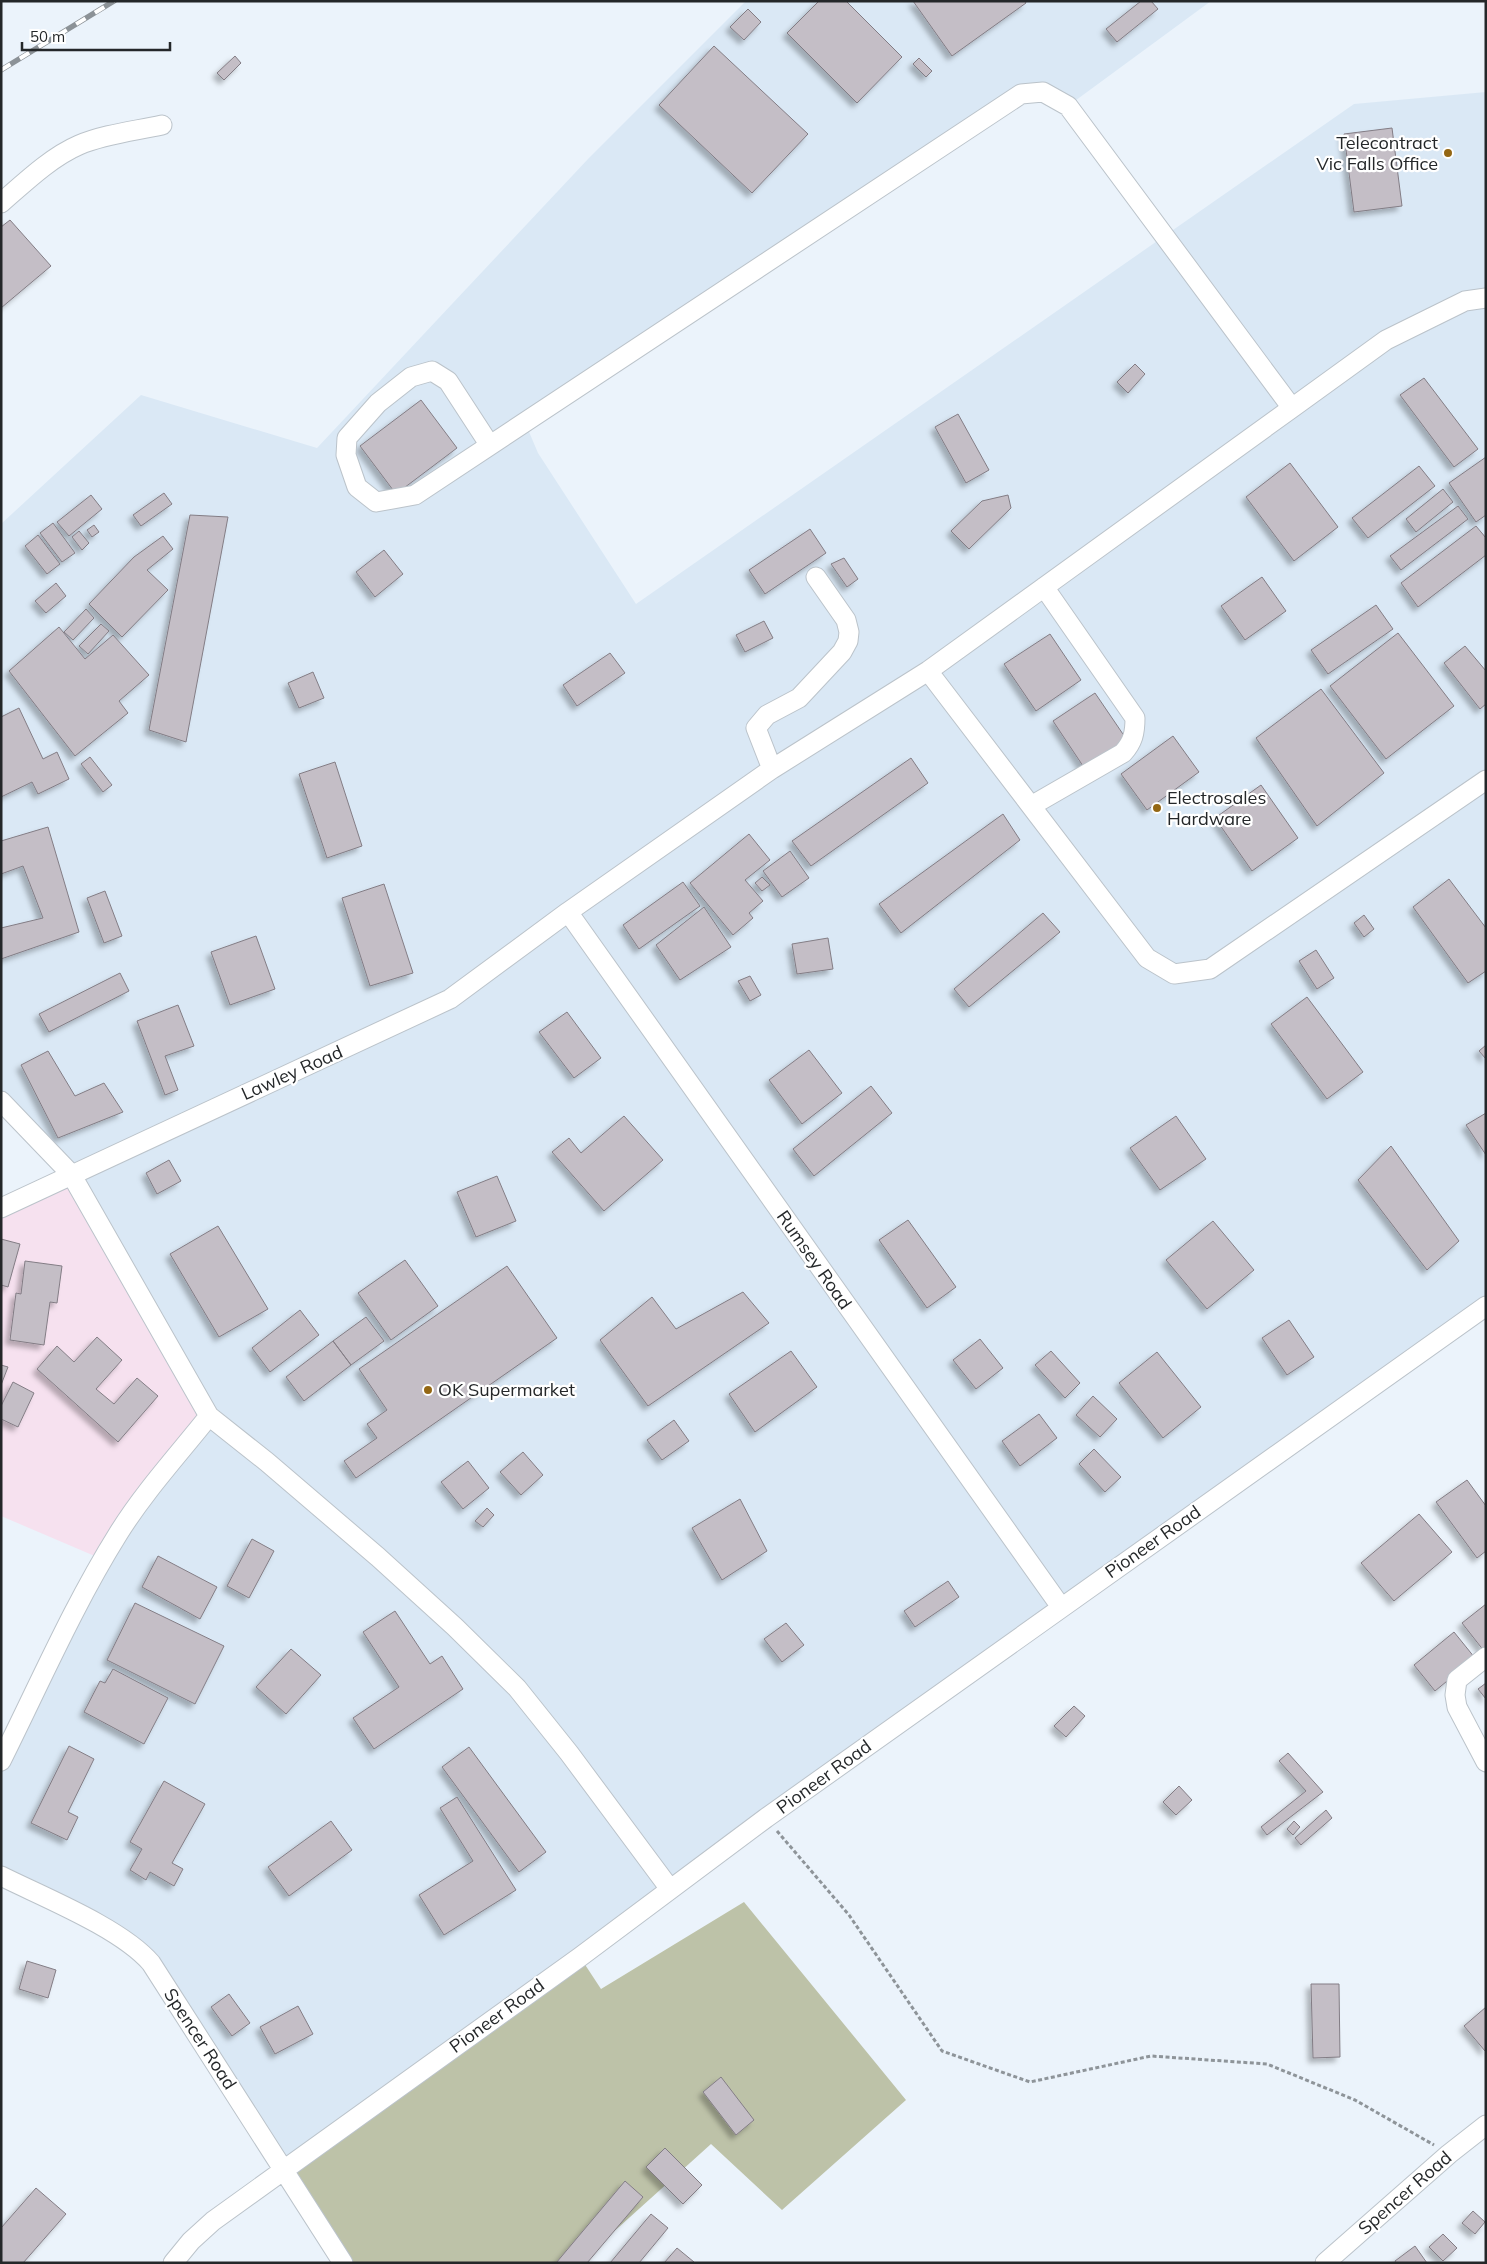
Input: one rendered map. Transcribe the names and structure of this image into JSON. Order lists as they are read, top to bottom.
{
  "streets": {
    "street": [
      "Lawley Road",
      "Rumsey Road",
      "Pioneer Road",
      "Spencer Road"
    ]
  },
  "crossings": [
    ["Lawley Road", "Rumsey Road"],
    ["Rumsey Road", "Pioneer Road"],
    ["Pioneer Road", "Spencer Road"]
  ],
  "places": ["Telecontract Vic Falls Office", "Electrosales Hardware", "OK Supermarket"],
  "scale_bar": "50 m"
}
